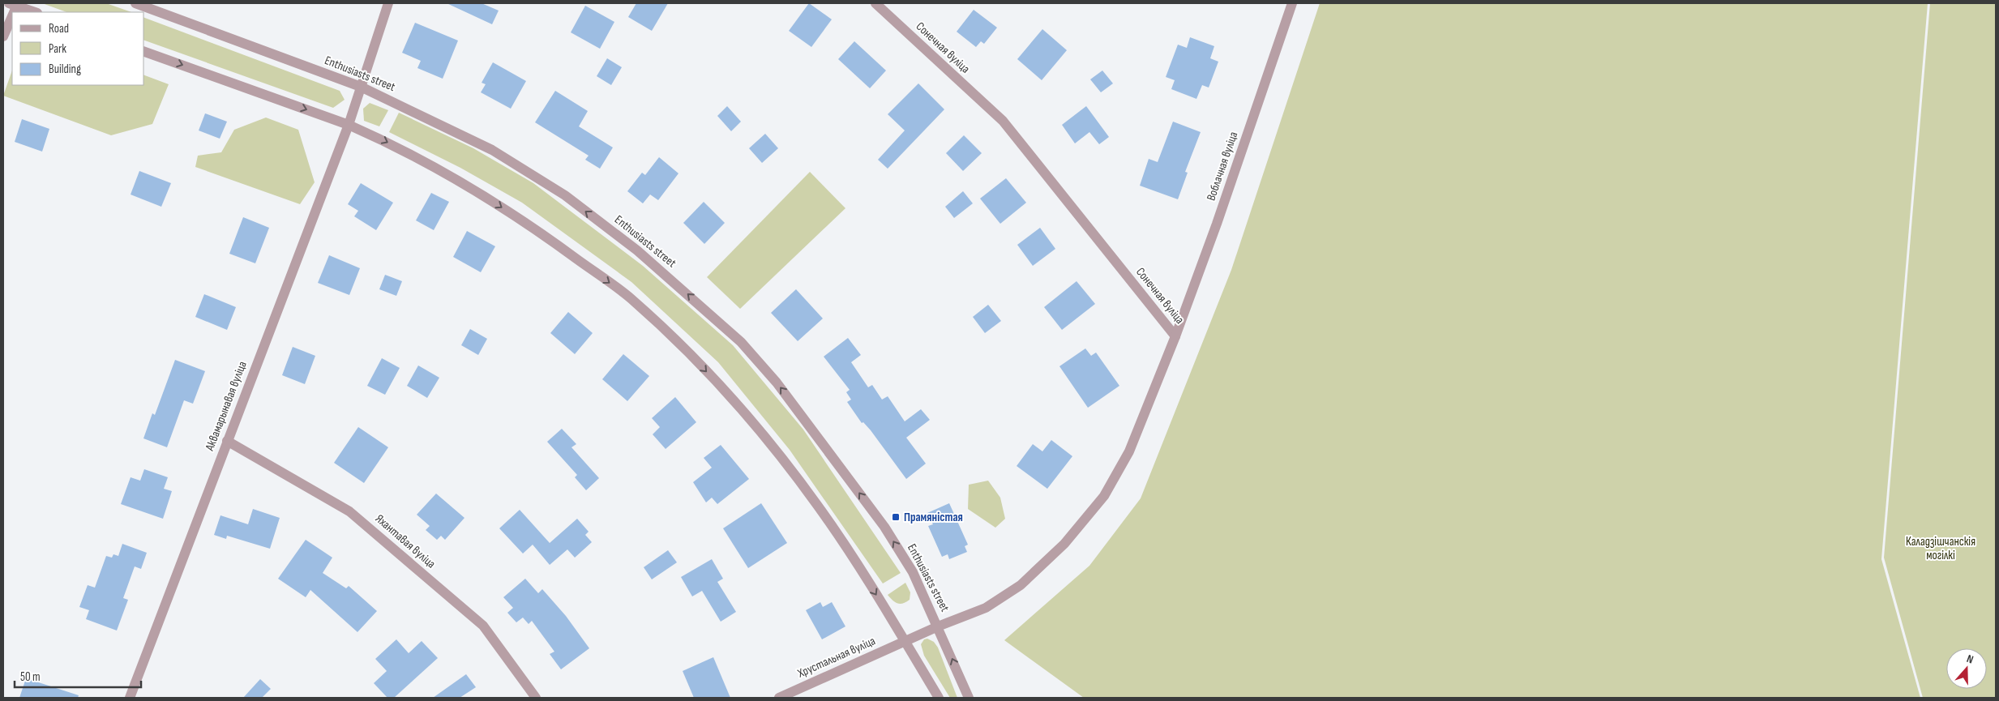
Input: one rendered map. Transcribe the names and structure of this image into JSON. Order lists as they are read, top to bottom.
{
  "streets": {
    "street": [
      "Сонечная вуліца",
      "Enthusiasts street",
      "Воблачная вуліца",
      "Аквамарынавая вуліца",
      "Яхантавая вуліца",
      "Хрустальная вуліца"
    ]
  },
  "crossings": [
    ["Сонечная вуліца", "Enthusiasts street"],
    ["Сонечная вуліца", "Воблачная вуліца"],
    ["Сонечная вуліца", "Хрустальная вуліца"],
    ["Enthusiasts street", "Аквамарынавая вуліца"],
    ["Аквамарынавая вуліца", "Яхантавая вуліца"]
  ],
  "parks": ["Каладзішчанскія могілкі"],
  "places": {
    "transit": ["Прамяністая"]
  },
  "legend": ["Road", "Park", "Building"],
  "scale_bar": "50 m",
  "north": "top"
}
